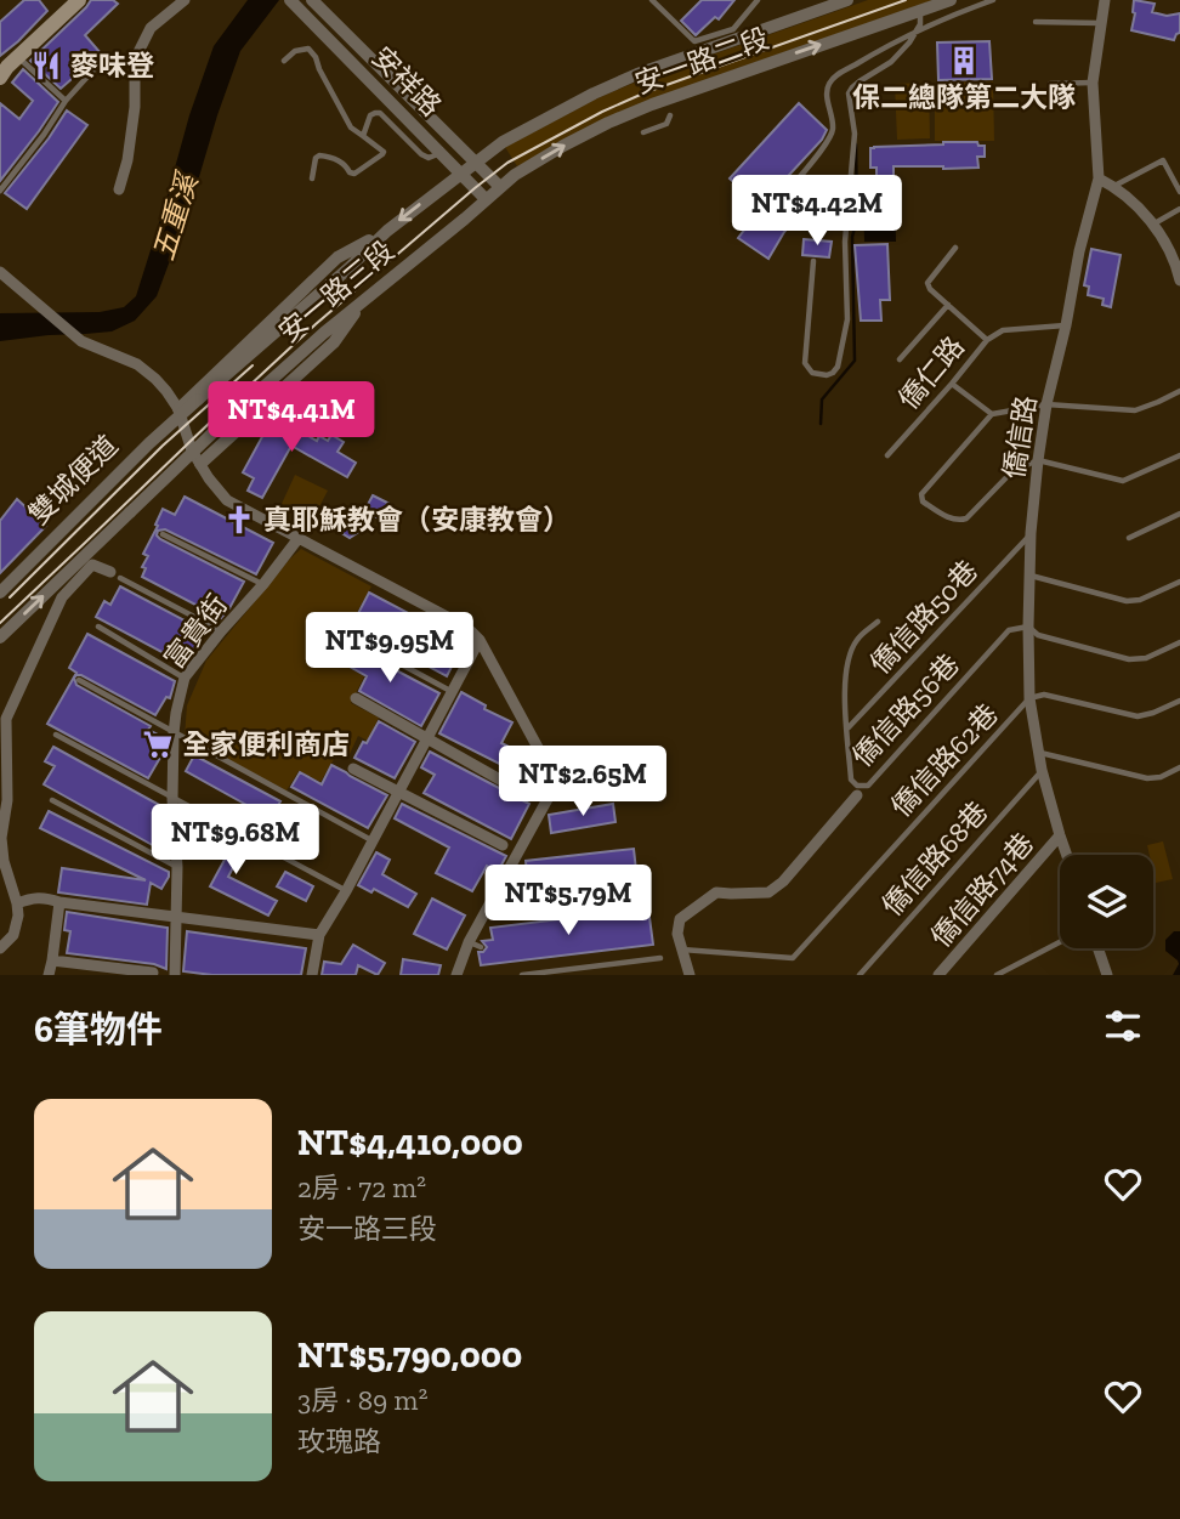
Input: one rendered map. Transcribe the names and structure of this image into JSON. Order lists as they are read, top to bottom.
{
  "streets": {
    "street": [
      "安一路二段",
      "安祥路",
      "安一路三段",
      "僑信路",
      "雙城便道",
      "富貴街",
      "僑信路74巷"
    ],
    "lane": [
      "僑仁路",
      "僑信路50巷",
      "僑信路56巷",
      "僑信路62巷",
      "僑信路68巷"
    ]
  },
  "crossings": [
    ["安一路二段", "安祥路"],
    ["安一路二段", "安一路三段"],
    ["安祥路", "安一路三段"],
    ["僑仁路", "僑信路"],
    ["僑信路", "僑信路50巷"],
    ["僑信路", "僑信路56巷"],
    ["僑信路", "僑信路62巷"],
    ["僑信路", "僑信路68巷"],
    ["僑信路", "僑信路74巷"],
    ["僑信路50巷", "僑信路56巷"]
  ],
  "water": ["五重溪"],
  "places": {
    "building": ["保二總隊第二大隊"],
    "restaurant": ["麥味登"],
    "church": ["真耶穌教會（安康教會）"],
    "supermarket": ["全家便利商店"]
  },
  "page": {
    "price": [
      "NT$4.42M",
      "NT$4.41M",
      "NT$9.95M",
      "NT$2.65M",
      "NT$9.68M",
      "NT$5.79M"
    ],
    "heading": "6筆物件",
    "list": [
      {
        "name": "NT$4,410,000",
        "note": "2房 · 72 m² · 安一路三段"
      },
      {
        "name": "NT$5,790,000",
        "note": "3房 · 89 m² · 玫瑰路"
      }
    ]
  }
}
